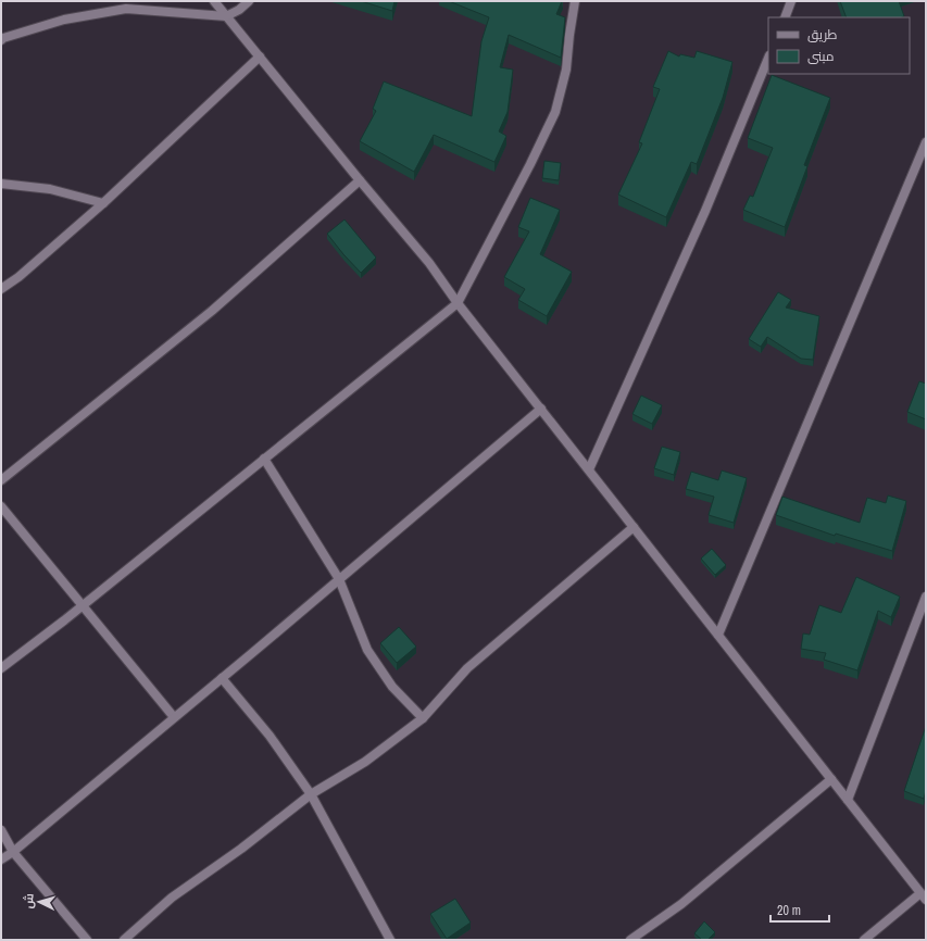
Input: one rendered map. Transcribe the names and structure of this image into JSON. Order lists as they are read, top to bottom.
{
  "legend": ["طريق", "مبنى"],
  "scale_bar": "20 m",
  "north": "left"
}
